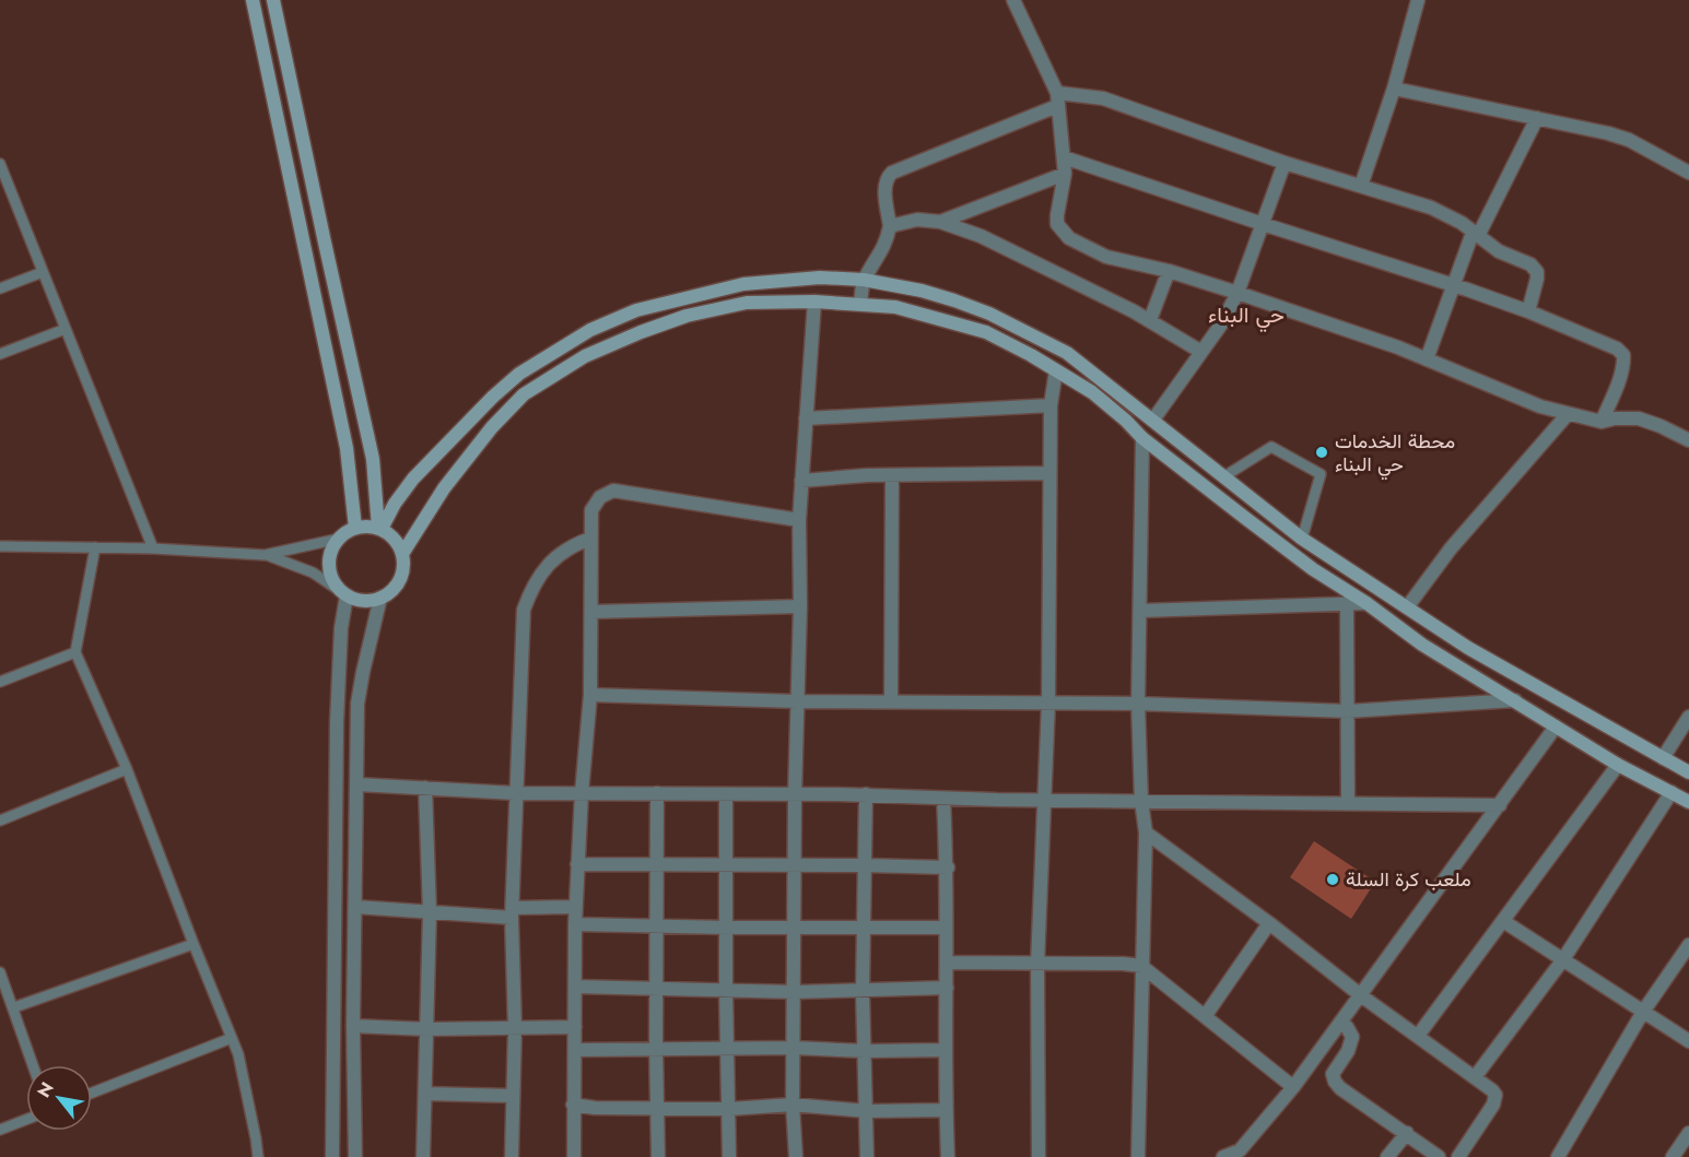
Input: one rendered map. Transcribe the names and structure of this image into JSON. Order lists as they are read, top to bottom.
{
  "districts": ["حي البناء"],
  "places": ["محطة الخدمات حي البناء", "ملعب كرة السلة"],
  "north": "top left"
}
